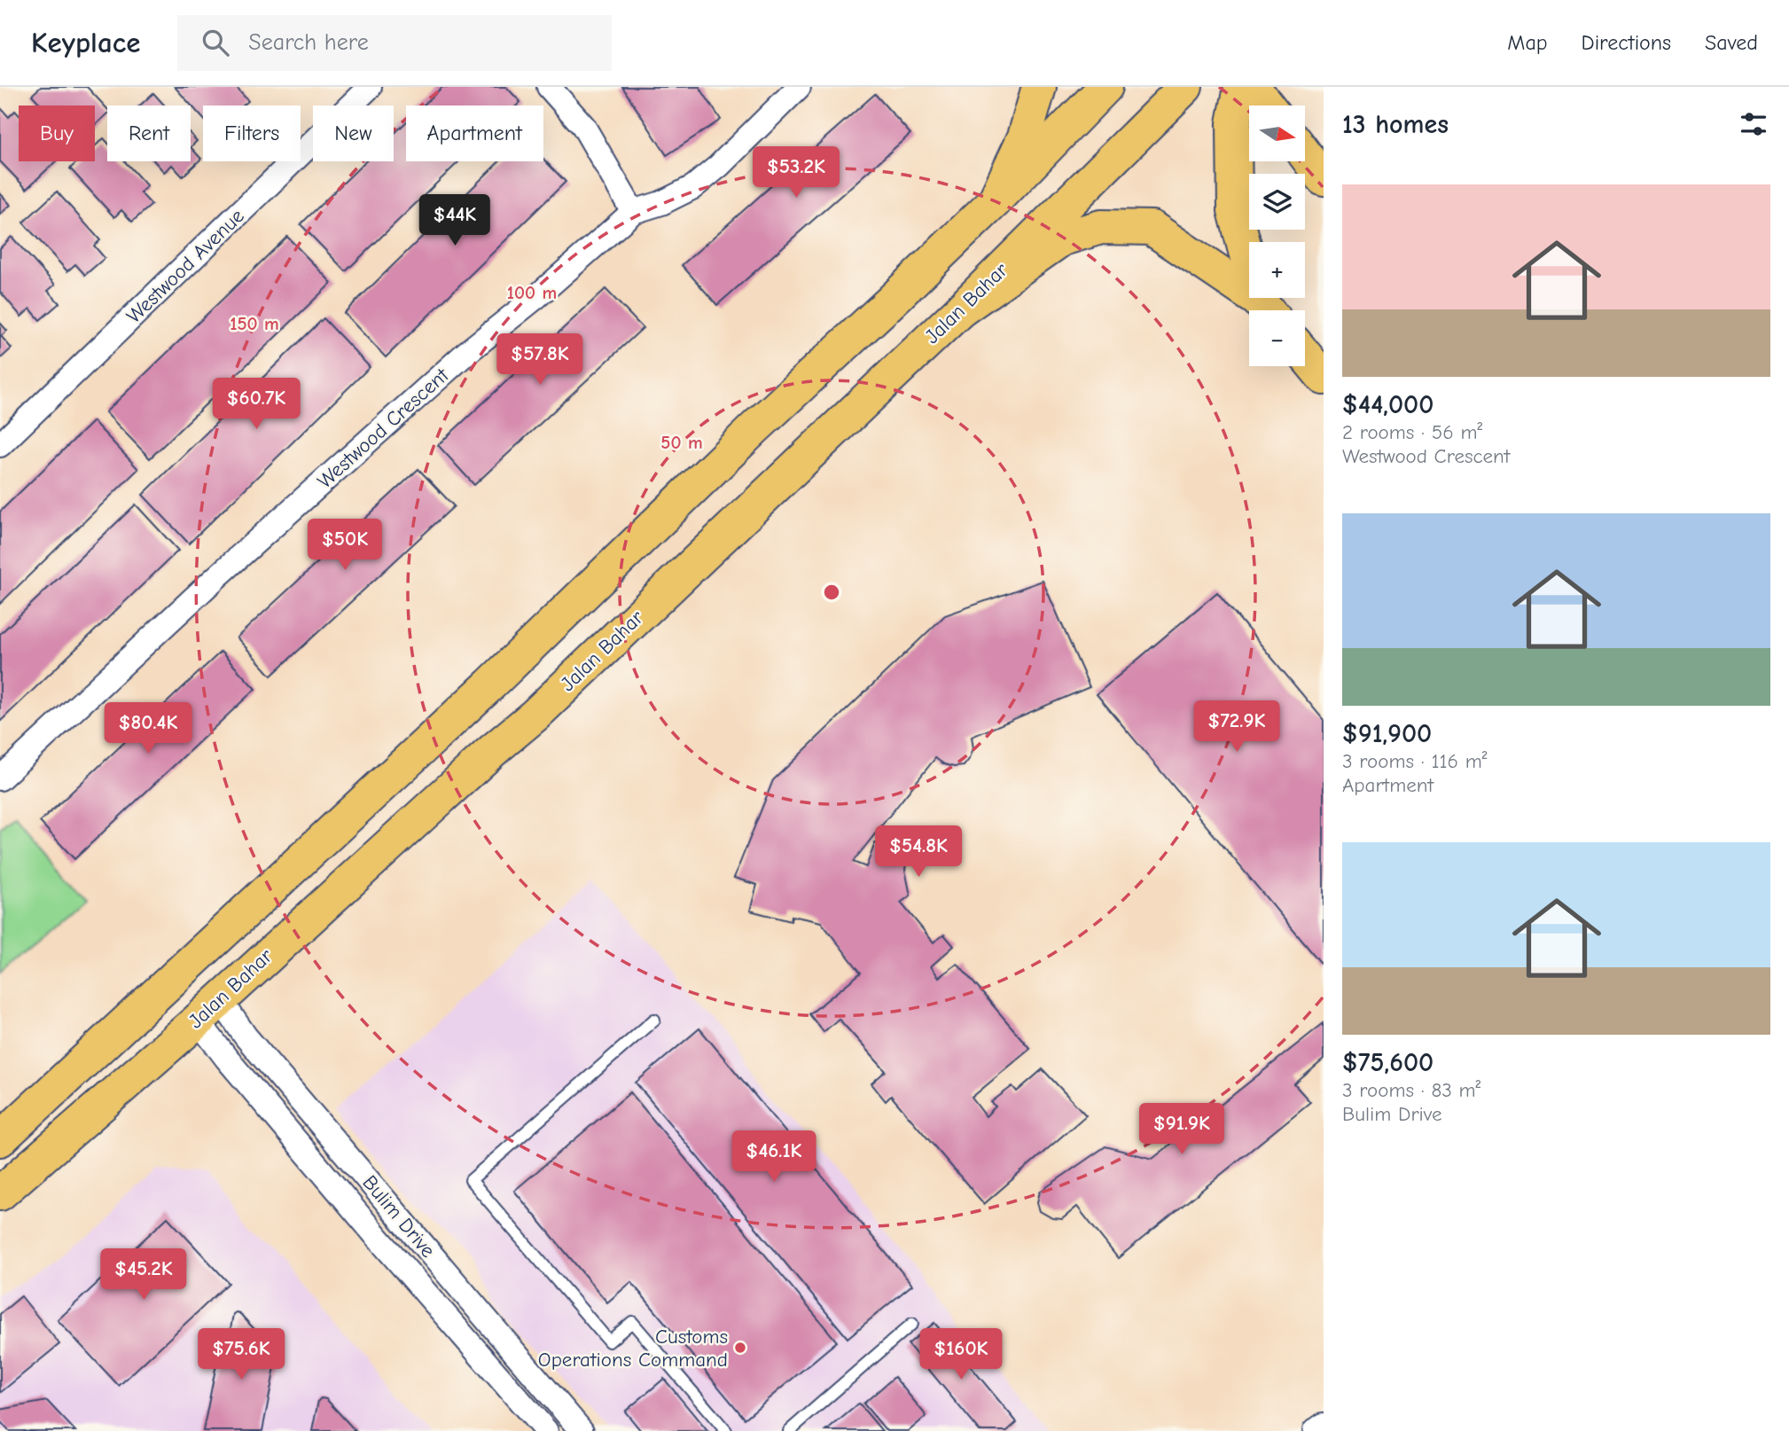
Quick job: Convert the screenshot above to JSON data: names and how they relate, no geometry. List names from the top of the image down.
{
  "streets": {
    "main road": ["Jalan Bahar"],
    "street": ["Westwood Avenue", "Westwood Crescent", "Bulim Drive"]
  },
  "crossings": [
    ["Jalan Bahar", "Bulim Drive"]
  ],
  "places": ["Customs Operations Command"],
  "north": "right",
  "page": {
    "header": "Keyplace",
    "search": "Search here",
    "nav": ["Map", "Directions", "Saved"],
    "heading": "13 homes",
    "map_buttons": ["+", "−"],
    "chip": [
      "Buy",
      "Rent",
      "Filters",
      "New",
      "Apartment"
    ],
    "price": [
      "$53.2K",
      "$44K",
      "$57.8K",
      "$60.7K",
      "$50K",
      "$72.9K",
      "$80.4K",
      "$54.8K",
      "$91.9K",
      "$46.1K",
      "$45.2K",
      "$75.6K",
      "$160K"
    ],
    "list": [
      {
        "name": "$44,000",
        "note": "2 rooms · 56 m² · Westwood Crescent"
      },
      {
        "name": "$91,900",
        "note": "3 rooms · 116 m² · Apartment"
      },
      {
        "name": "$75,600",
        "note": "3 rooms · 83 m² · Bulim Drive"
      }
    ]
  },
  "rings": ["100 m", "150 m", "50 m"]
}
